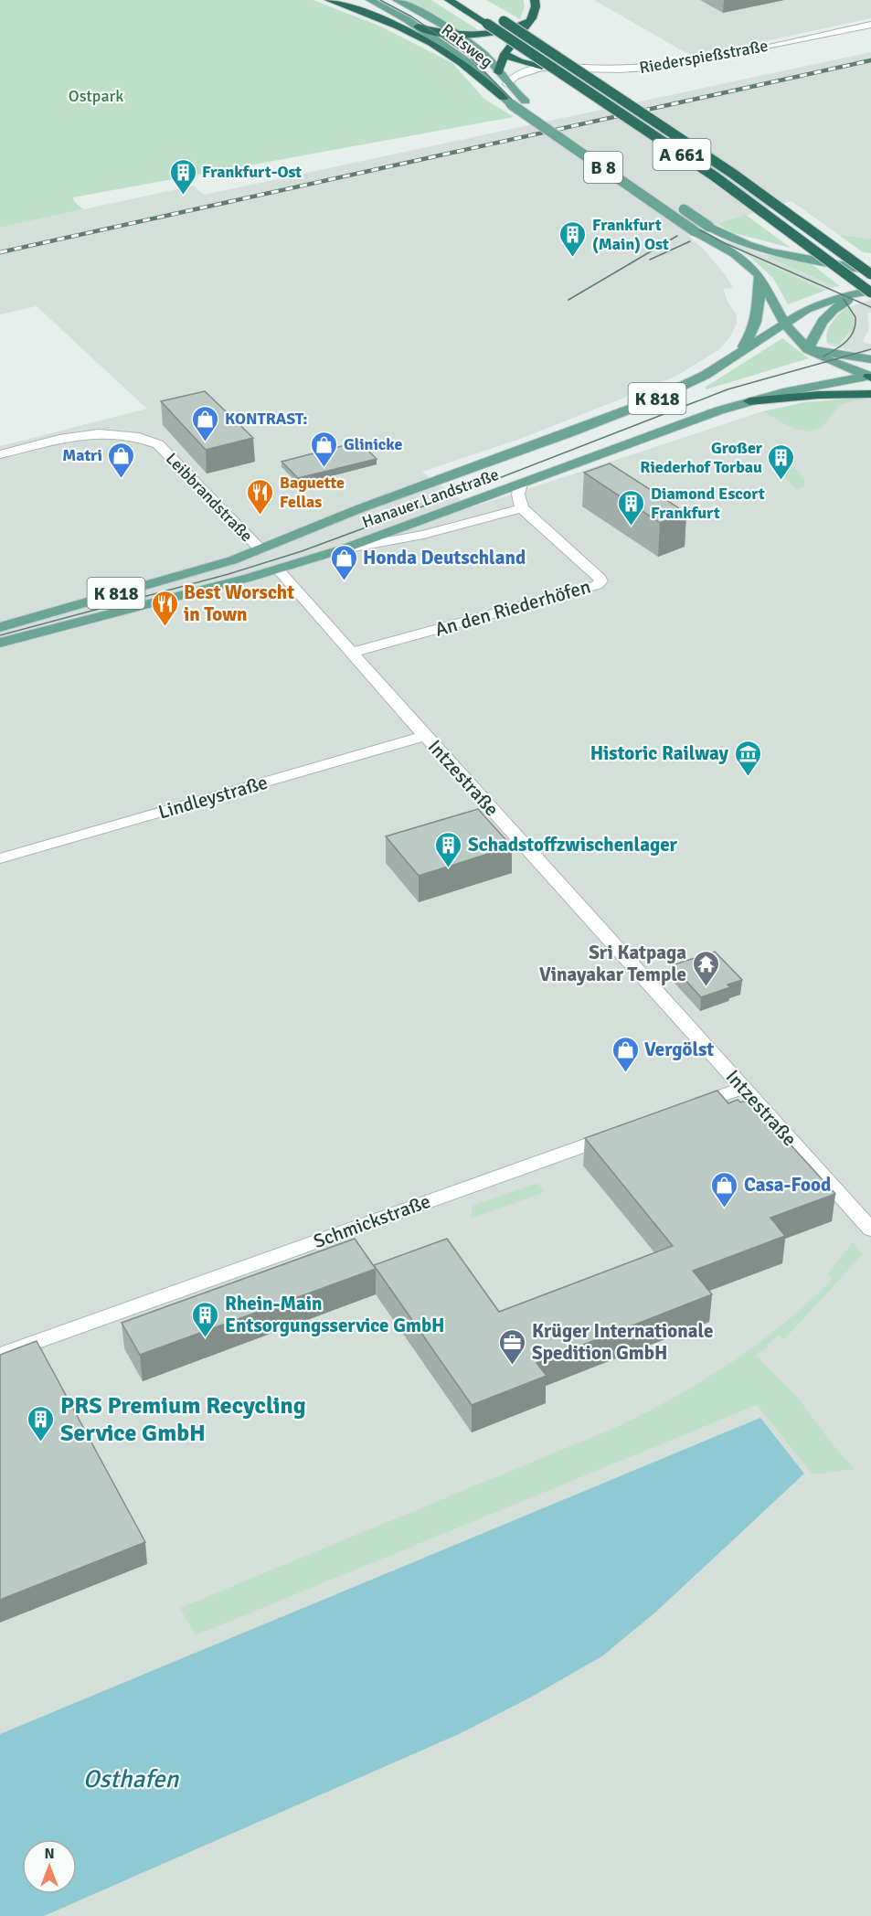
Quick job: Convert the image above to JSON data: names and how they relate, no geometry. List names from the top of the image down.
{
  "streets": {
    "highway": ["A 661"],
    "main road": [
      "Ratsweg",
      "B 8",
      "K 818",
      "Hanauer Landstraße"
    ],
    "street": [
      "Riederspießstraße",
      "Leibbrandstraße",
      "An den Riederhöfen",
      "Intzestraße",
      "Lindleystraße",
      "Schmickstraße"
    ]
  },
  "crossings": [
    ["Ratsweg", "Riederspießstraße"],
    ["Ratsweg", "B 8"],
    ["A 661", "K 818"],
    ["B 8", "K 818"],
    ["B 8", "Hanauer Landstraße"],
    ["K 818", "Hanauer Landstraße"],
    ["Leibbrandstraße", "Hanauer Landstraße"],
    ["Hanauer Landstraße", "Intzestraße"],
    ["An den Riederhöfen", "Intzestraße"],
    ["Intzestraße", "Lindleystraße"]
  ],
  "water": ["Osthafen"],
  "parks": ["Ostpark"],
  "places": {
    "building": [
      "Frankfurt-Ost",
      "Frankfurt (Main) Ost",
      "Großer Riederhof Torbau",
      "Diamond Escort Frankfurt",
      "Schadstoffzwischenlager",
      "Rhein-Main Entsorgungsservice GmbH",
      "PRS Premium Recycling Service GmbH"
    ],
    "shop": [
      "KONTRAST:",
      "Glinicke",
      "Matri",
      "Honda Deutschland",
      "Vergölst",
      "Casa-Food"
    ],
    "restaurant": ["Baguette Fellas", "Best Worscht in Town"],
    "museum": ["Historic Railway"],
    "temple": ["Sri Katpaga Vinayakar Temple"],
    "office": ["Krüger Internationale Spedition GmbH"]
  },
  "north": "top"
}
